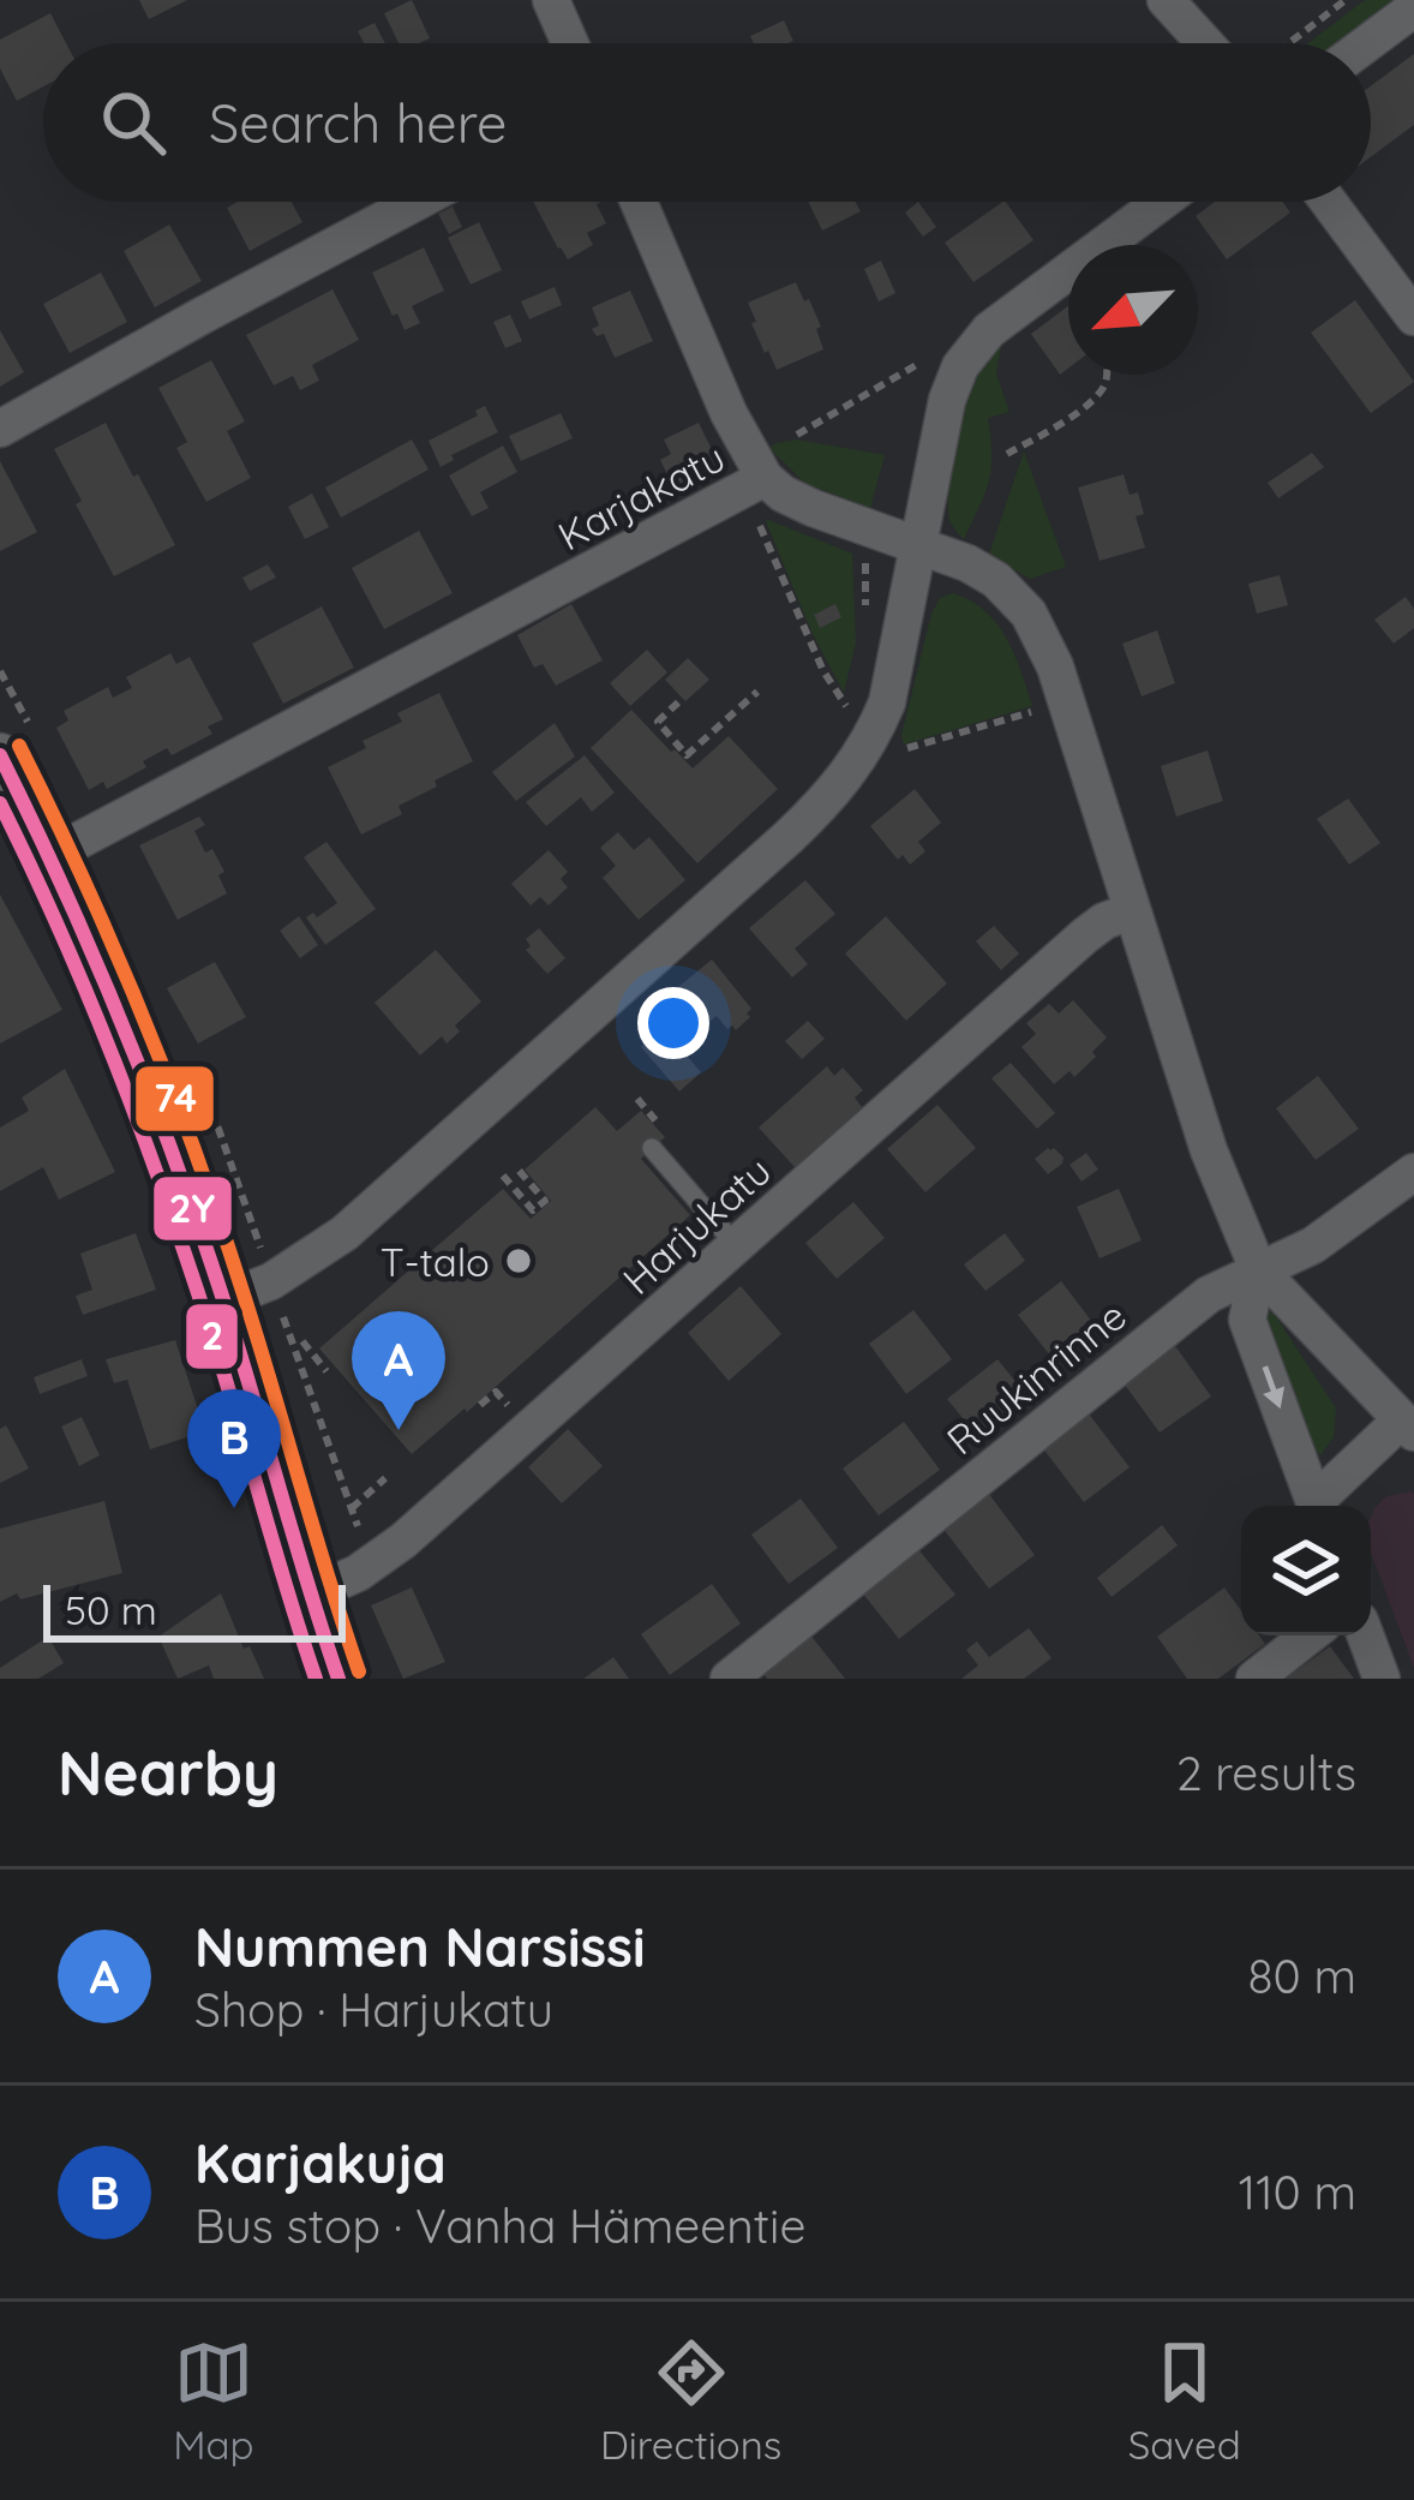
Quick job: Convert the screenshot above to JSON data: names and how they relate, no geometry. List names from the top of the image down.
{
  "streets": {
    "street": ["Karjakatu", "Harjukatu", "Ruukinrinne"]
  },
  "crossings": [
    ["Karjakatu", "Harjukatu"],
    ["Karjakatu", "Ruukinrinne"]
  ],
  "places": ["T-talo"],
  "lines": ["transit line 74", "transit line 2Y", "transit line 2"],
  "scale_bar": "50 m",
  "north": "bottom left",
  "page": {
    "search": "Search here",
    "pins": ["A", "B"],
    "scale": "50 m",
    "heading": ["Nearby", "2 results"],
    "list": [
      {
        "mark": "A",
        "name": "Nummen Narsissi",
        "note": "Shop · Harjukatu",
        "value": "80 m"
      },
      {
        "mark": "B",
        "name": "Karjakuja",
        "note": "Bus stop · Vanha Hämeentie",
        "value": "110 m"
      }
    ],
    "nav": ["Map", "Directions", "Saved"]
  }
}
